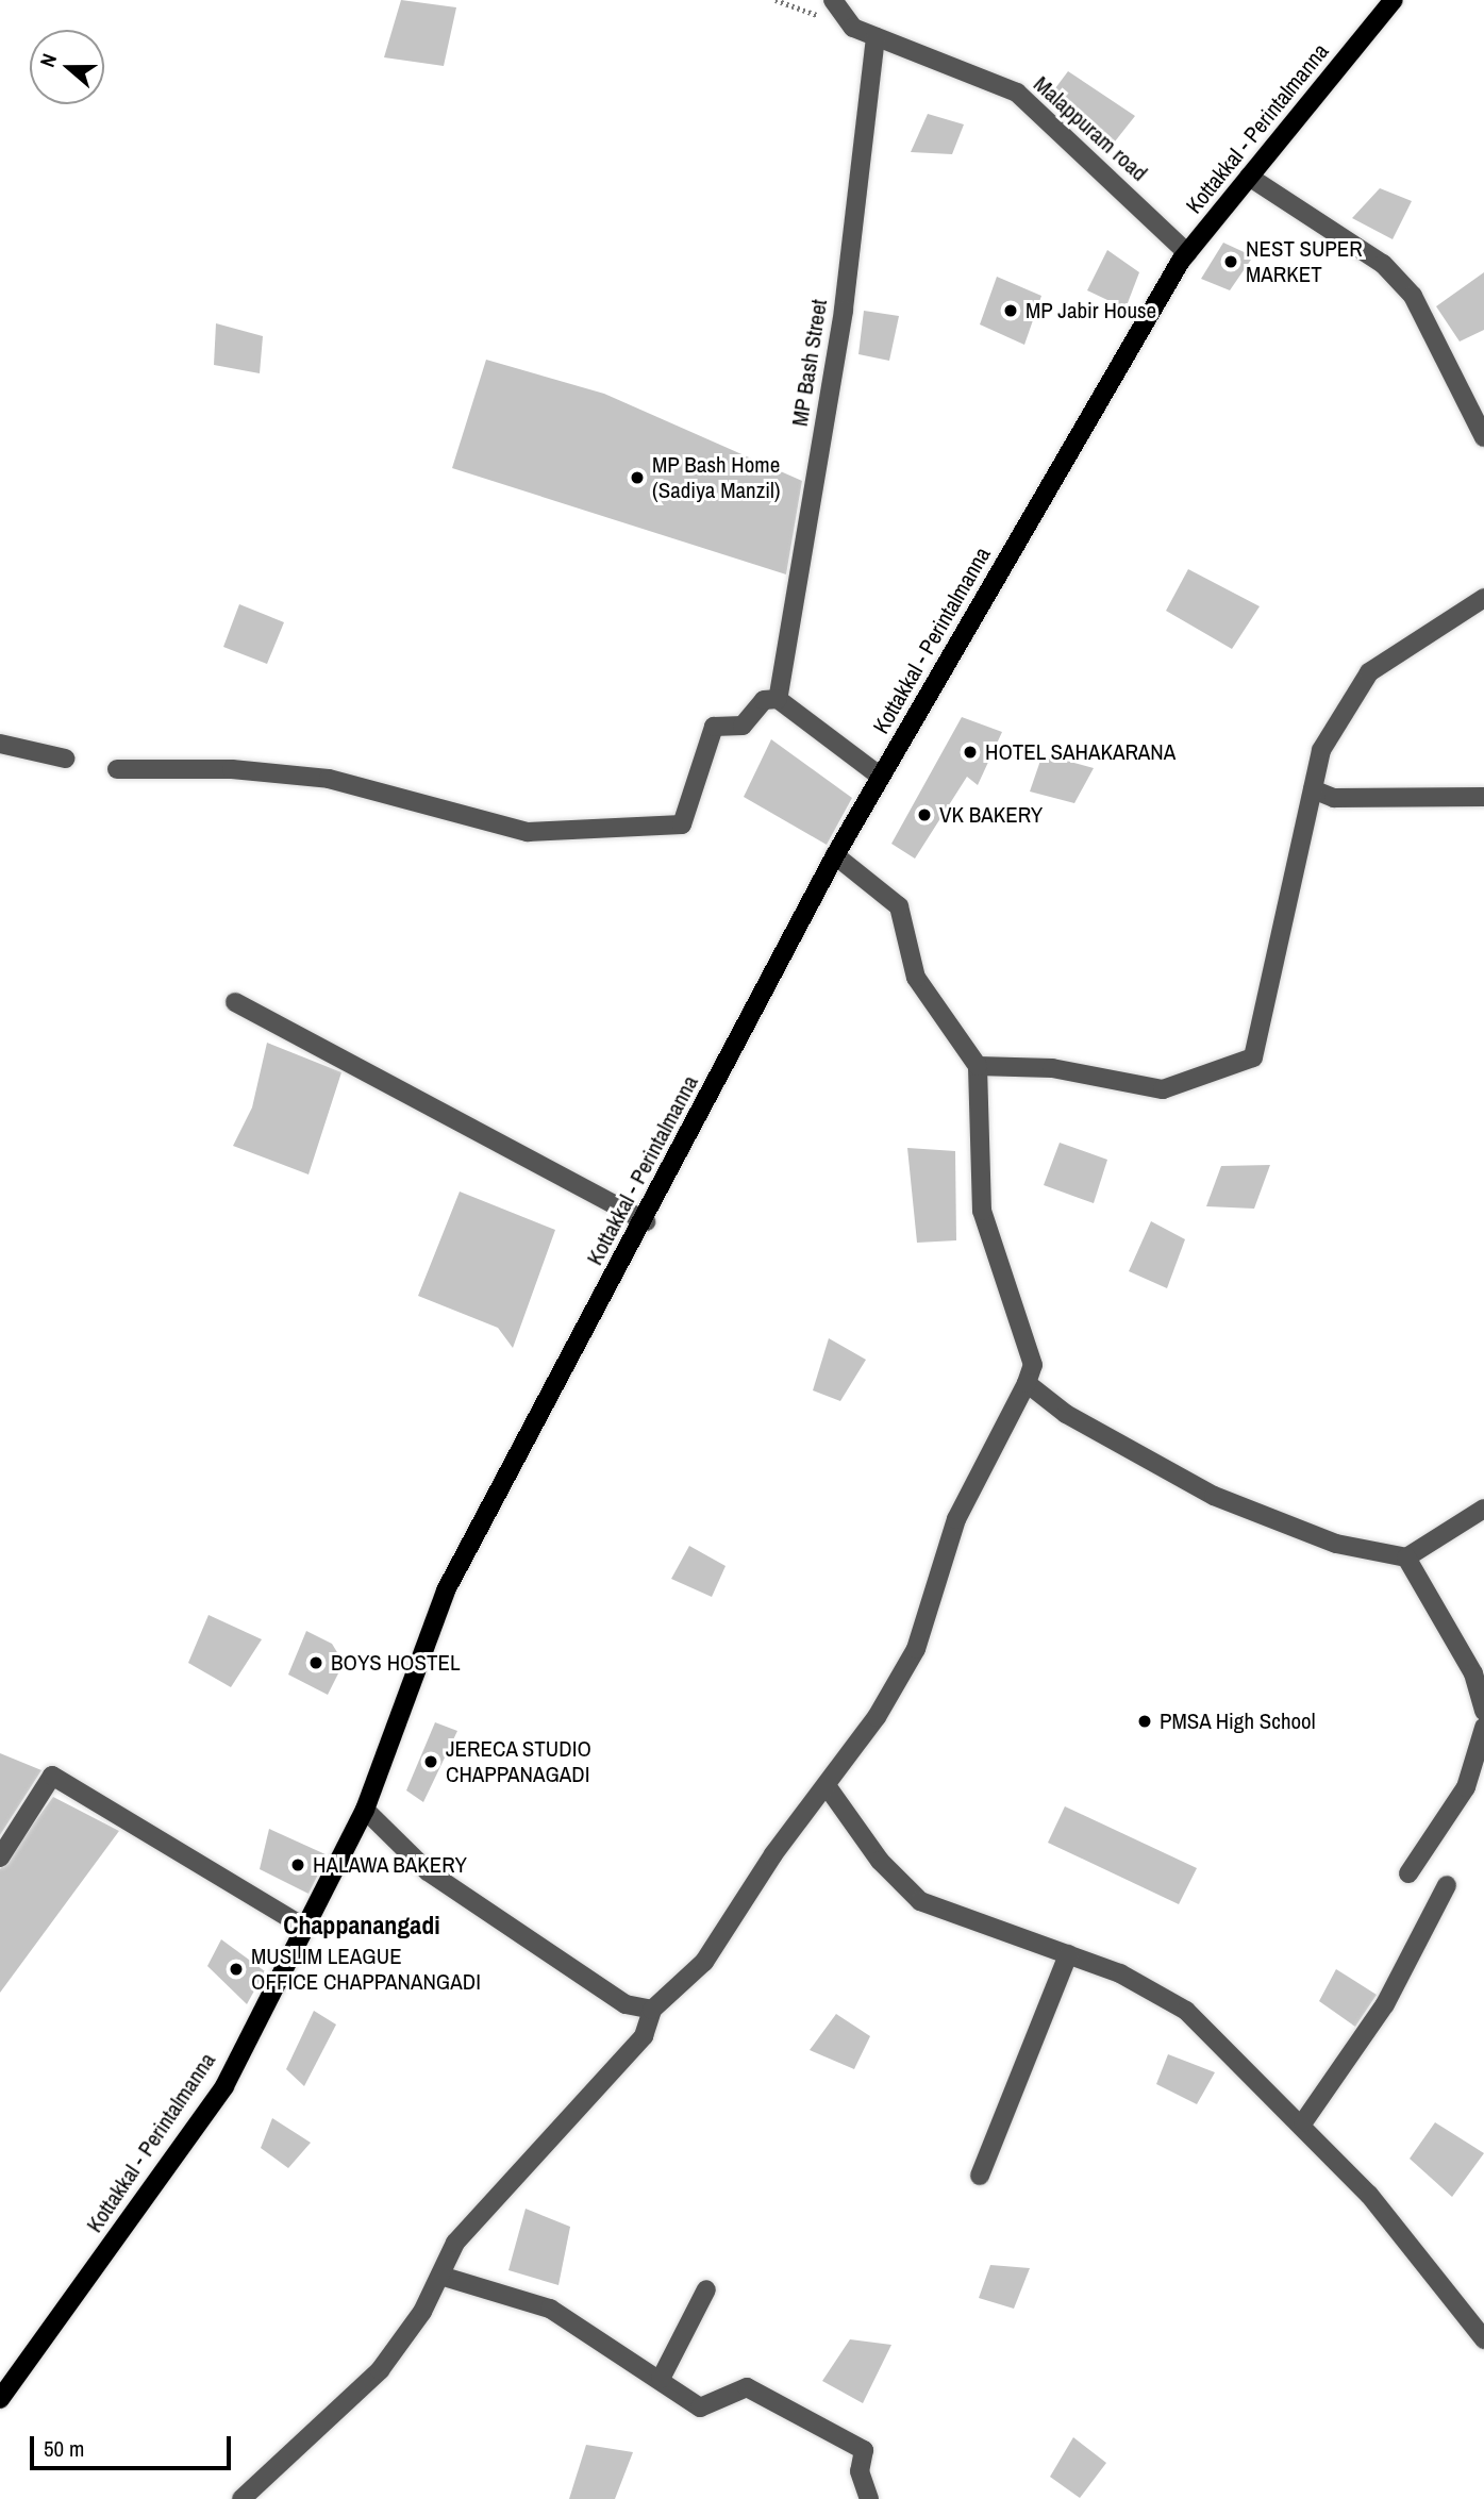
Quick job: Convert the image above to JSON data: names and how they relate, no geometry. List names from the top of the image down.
{
  "streets": {
    "main road": ["Kottakkal - Perintalmanna"],
    "street": ["Malappuram road", "MP Bash Street"]
  },
  "crossings": [
    ["Malappuram road", "Kottakkal - Perintalmanna"],
    ["Malappuram road", "MP Bash Street"]
  ],
  "districts": ["Chappanangadi"],
  "places": [
    "NEST SUPER MARKET",
    "MP Jabir House",
    "MP Bash Home (Sadiya Manzil)",
    "HOTEL SAHAKARANA",
    "VK BAKERY",
    "BOYS HOSTEL",
    "PMSA High School",
    "JERECA STUDIO CHAPPANAGADI",
    "HALAWA BAKERY",
    "MUSLIM LEAGUE OFFICE CHAPPANANGADI"
  ],
  "scale_bar": "50 m",
  "north": "left"
}
